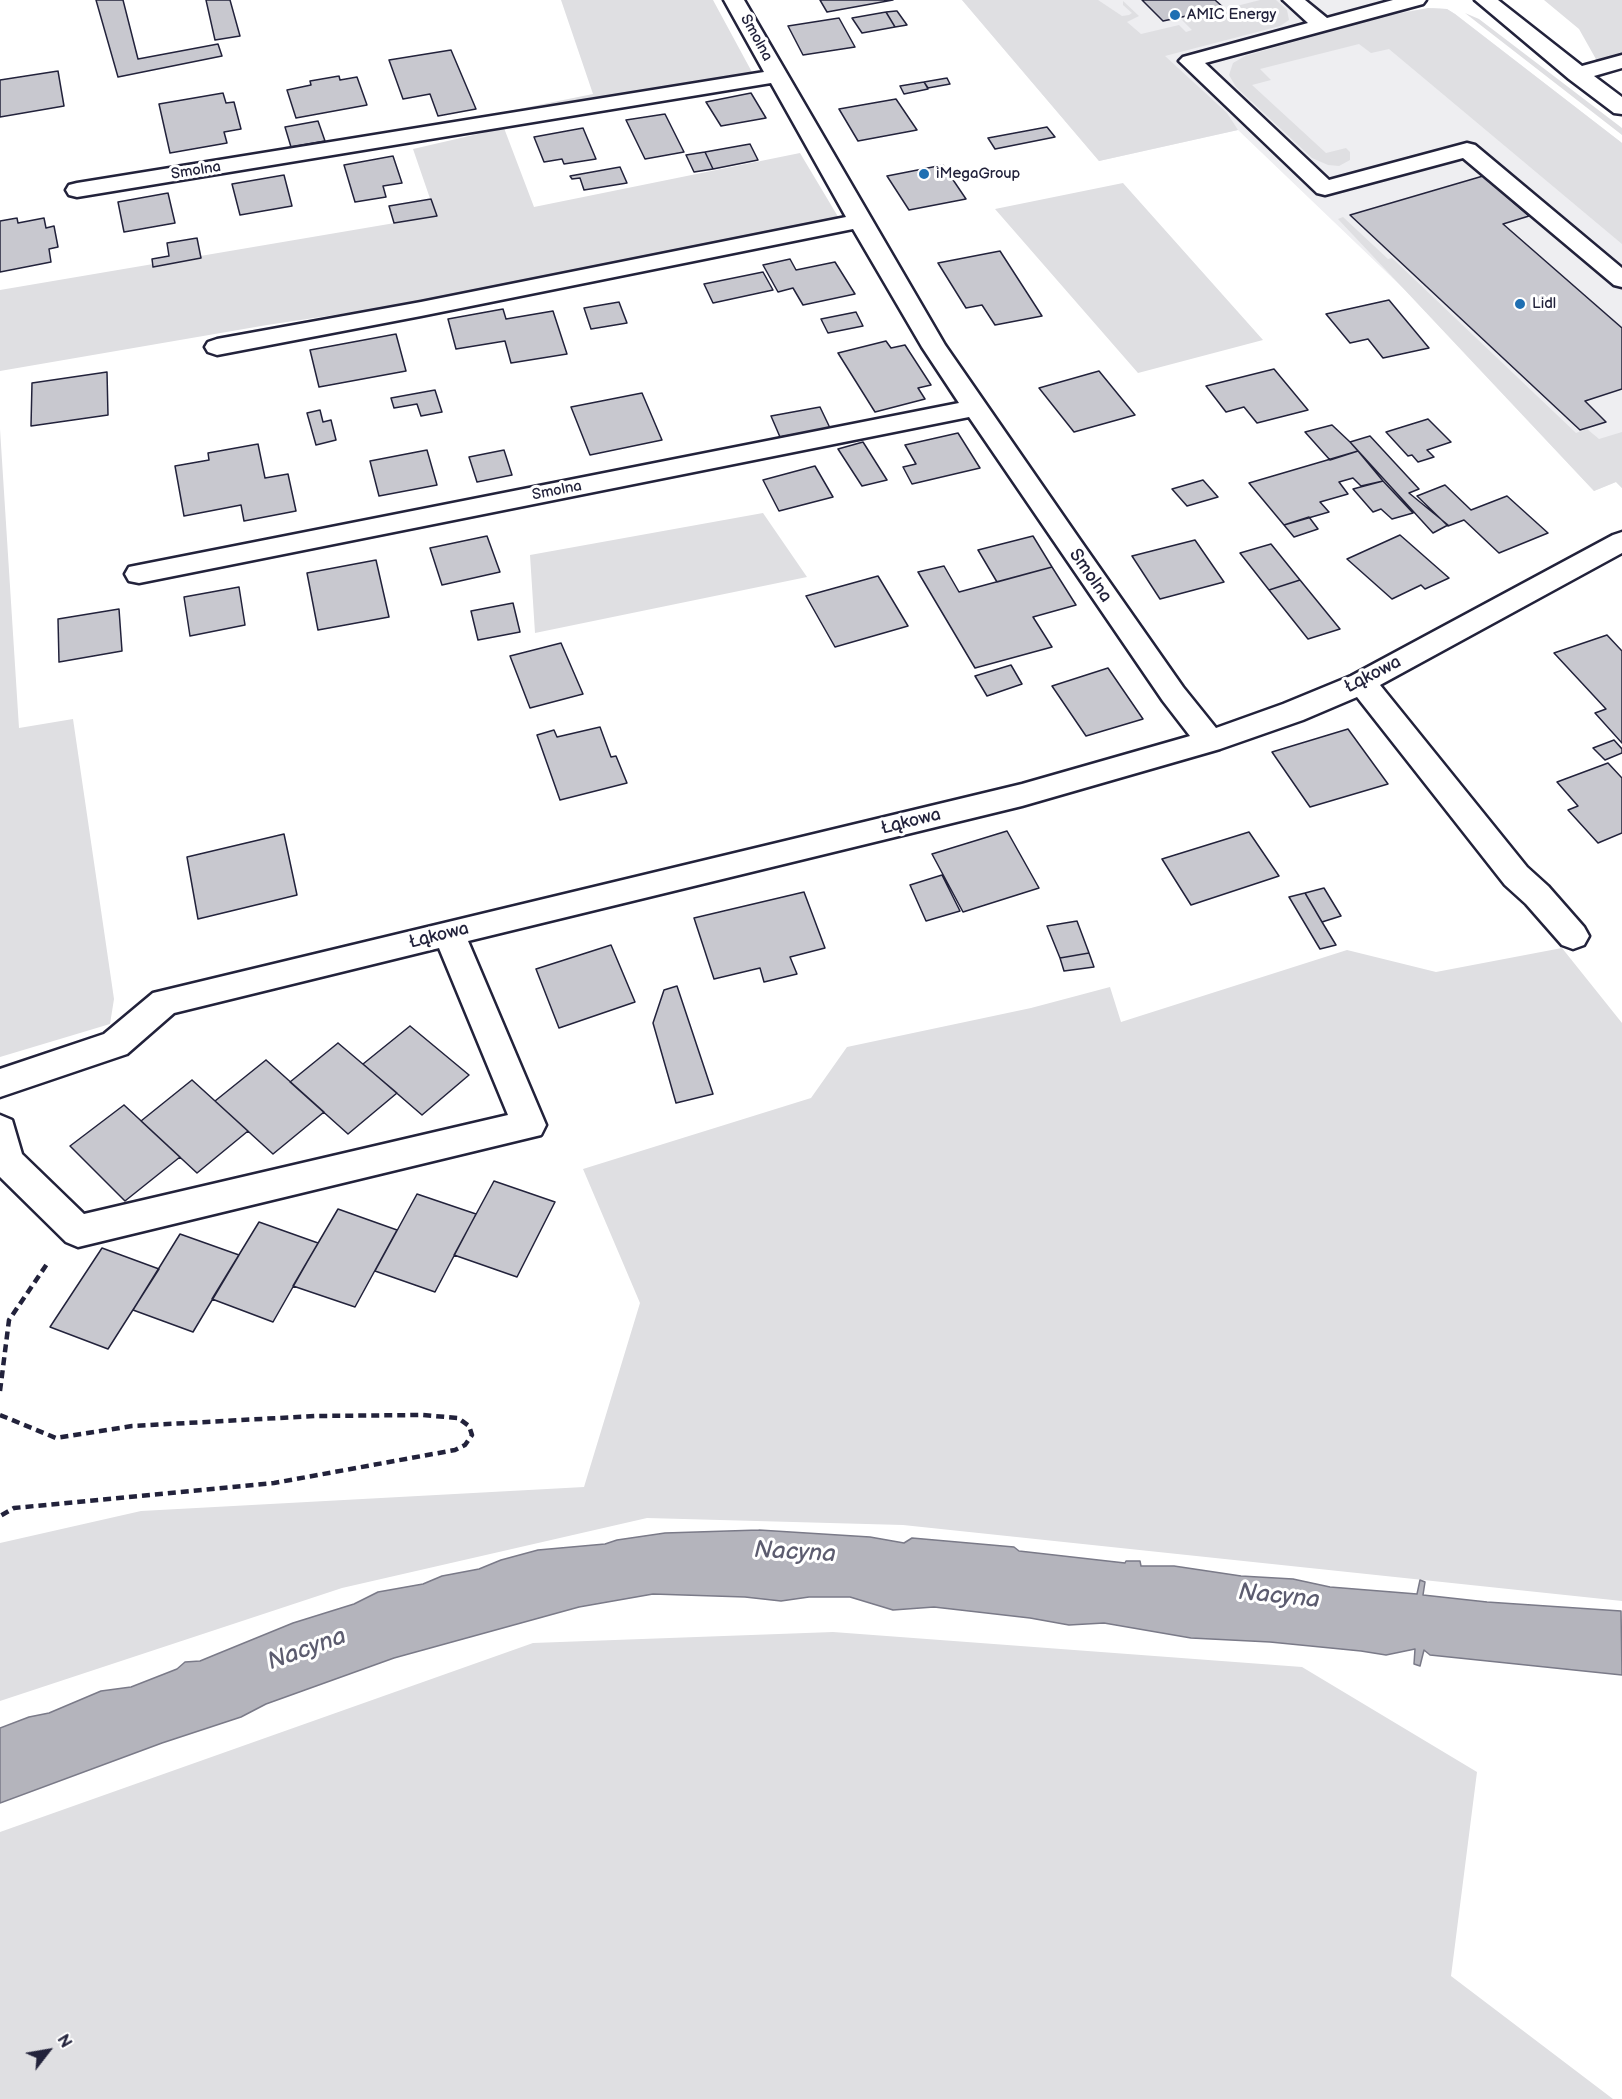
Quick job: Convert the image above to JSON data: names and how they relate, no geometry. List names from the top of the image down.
{
  "streets": {
    "street": ["Smolna", "Łąkowa"]
  },
  "crossings": [
    ["Smolna", "Łąkowa"]
  ],
  "water": ["Nacyna"],
  "places": ["AMIC Energy", "iMegaGroup", "Lidl"],
  "north": "top right"
}
